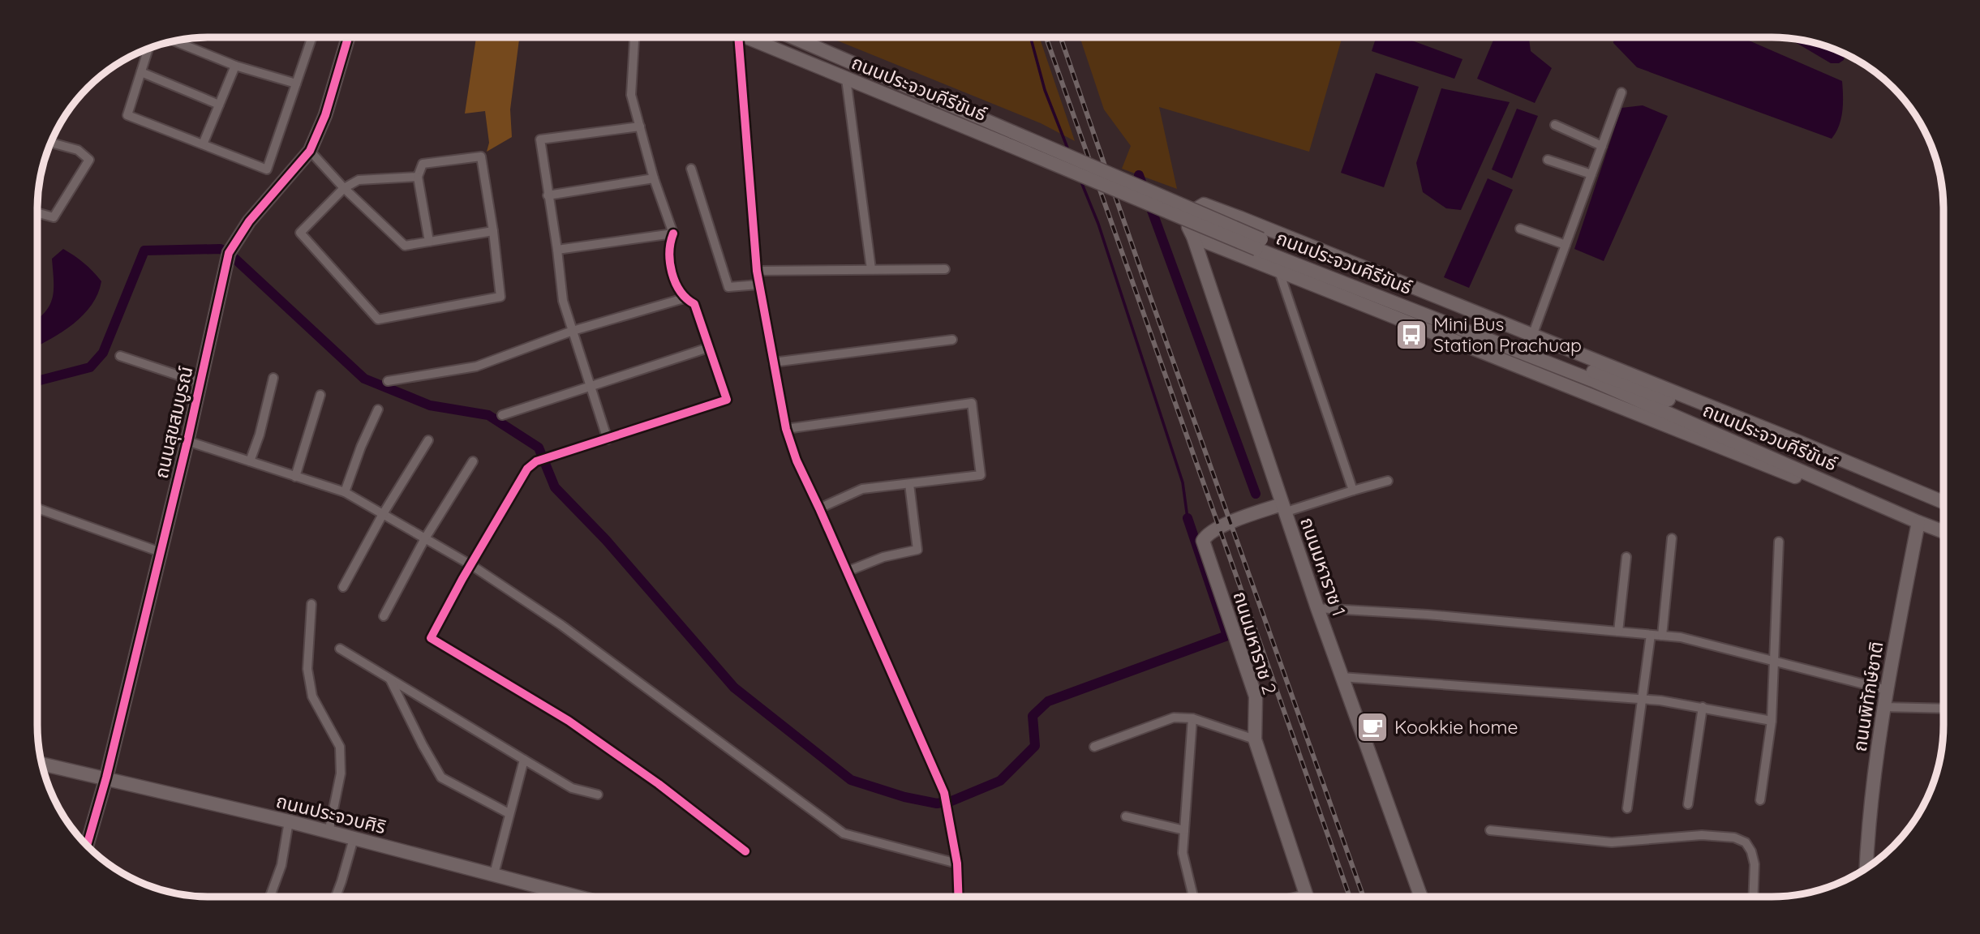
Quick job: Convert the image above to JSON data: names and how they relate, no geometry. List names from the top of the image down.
{
  "streets": {
    "main road": [
      "ถนนประจวบคีรีขันธ์",
      "ถนนสุขสมบูรณ์",
      "ถนนมหาราช 1",
      "ถนนมหาราช 2",
      "ถนนพิทักษ์ชาติ",
      "ถนนประจวบศิริ"
    ]
  },
  "crossings": [
    ["ถนนประจวบคีรีขันธ์", "ถนนพิทักษ์ชาติ"],
    ["ถนนสุขสมบูรณ์", "ถนนประจวบศิริ"],
    ["ถนนมหาราช 1", "ถนนมหาราช 2"]
  ],
  "places": {
    "bus stop": ["Mini Bus Station Prachuap"],
    "cafe": ["Kookkie home"]
  }
}
